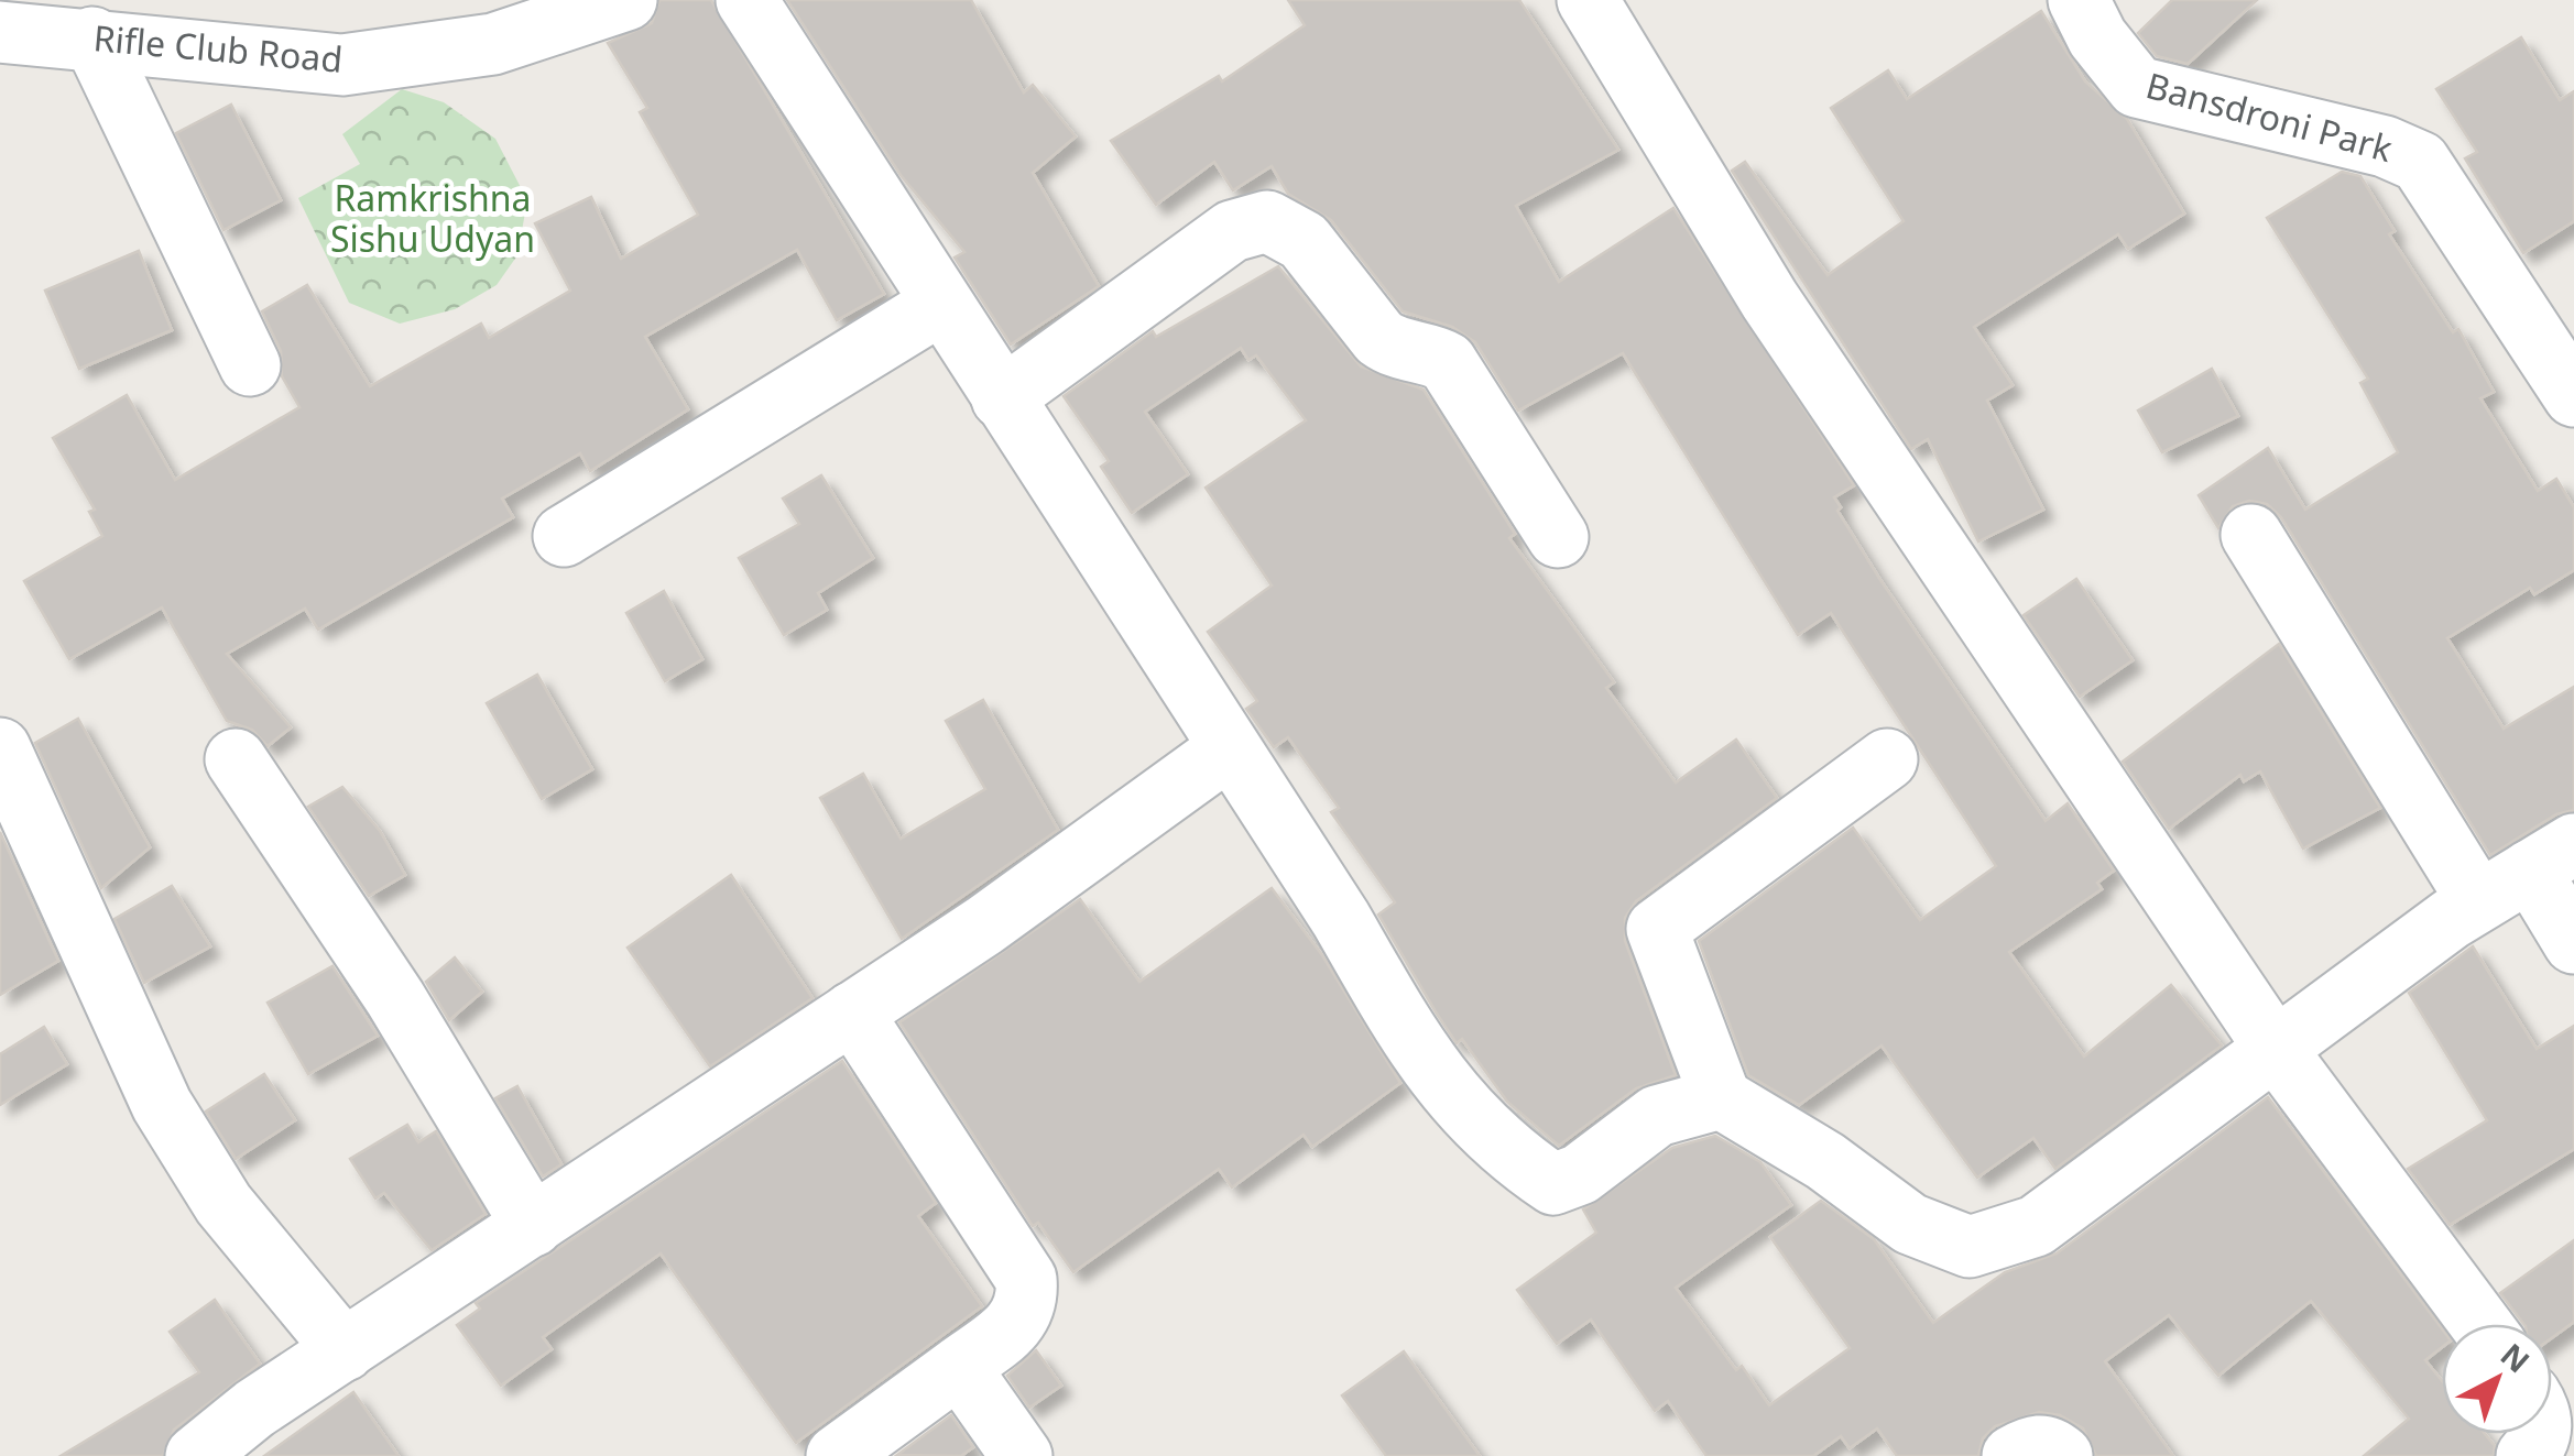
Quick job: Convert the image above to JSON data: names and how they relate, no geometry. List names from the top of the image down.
{
  "streets": {
    "street": ["Rifle Club Road", "Bansdroni Park"]
  },
  "parks": ["Ramkrishna Sishu Udyan"],
  "north": "top right"
}
